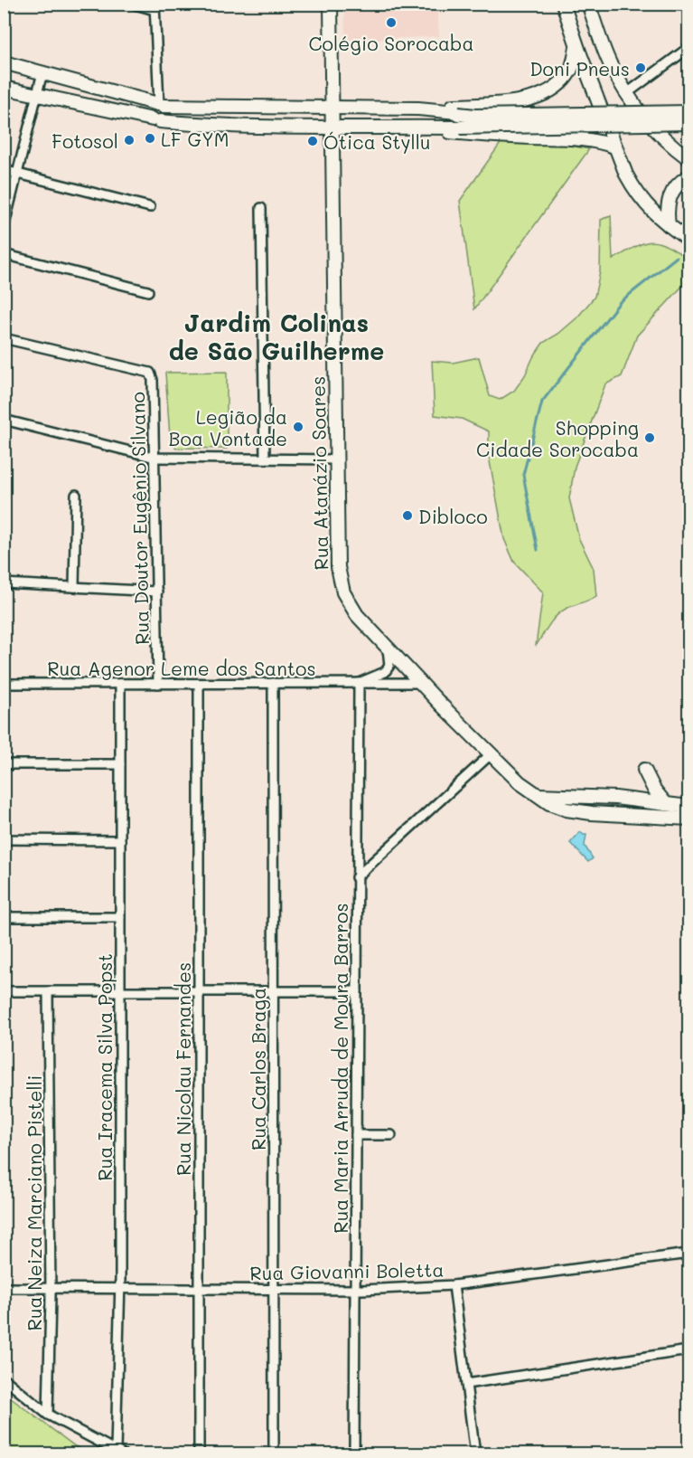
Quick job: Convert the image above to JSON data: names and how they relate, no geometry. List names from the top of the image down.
{
  "streets": {
    "main road": ["Rua Atanázio Soares"],
    "street": [
      "Rua Doutor Eugênio Silvano",
      "Rua Agenor Leme dos Santos",
      "Rua Iracema Silva Popst",
      "Rua Maria Arruda de Moura Barros",
      "Rua Nicolau Fernandes",
      "Rua Carlos Braga",
      "Rua Neiza Marciano Pistelli",
      "Rua Giovanni Boletta"
    ]
  },
  "crossings": [
    ["Rua Atanázio Soares", "Rua Agenor Leme dos Santos"],
    ["Rua Doutor Eugênio Silvano", "Rua Agenor Leme dos Santos"],
    ["Rua Agenor Leme dos Santos", "Rua Iracema Silva Popst"],
    ["Rua Agenor Leme dos Santos", "Rua Maria Arruda de Moura Barros"],
    ["Rua Agenor Leme dos Santos", "Rua Nicolau Fernandes"],
    ["Rua Agenor Leme dos Santos", "Rua Carlos Braga"],
    ["Rua Iracema Silva Popst", "Rua Giovanni Boletta"],
    ["Rua Maria Arruda de Moura Barros", "Rua Giovanni Boletta"],
    ["Rua Nicolau Fernandes", "Rua Giovanni Boletta"],
    ["Rua Carlos Braga", "Rua Giovanni Boletta"],
    ["Rua Neiza Marciano Pistelli", "Rua Giovanni Boletta"]
  ],
  "districts": ["Jardim Colinas de São Guilherme"],
  "places": [
    "Colégio Sorocaba",
    "Doni Pneus",
    "LF GYM",
    "Fotosol",
    "Ótica Styllu",
    "Legião da Boa Vontade",
    "Shopping Cidade Sorocaba",
    "Dibloco"
  ]
}
